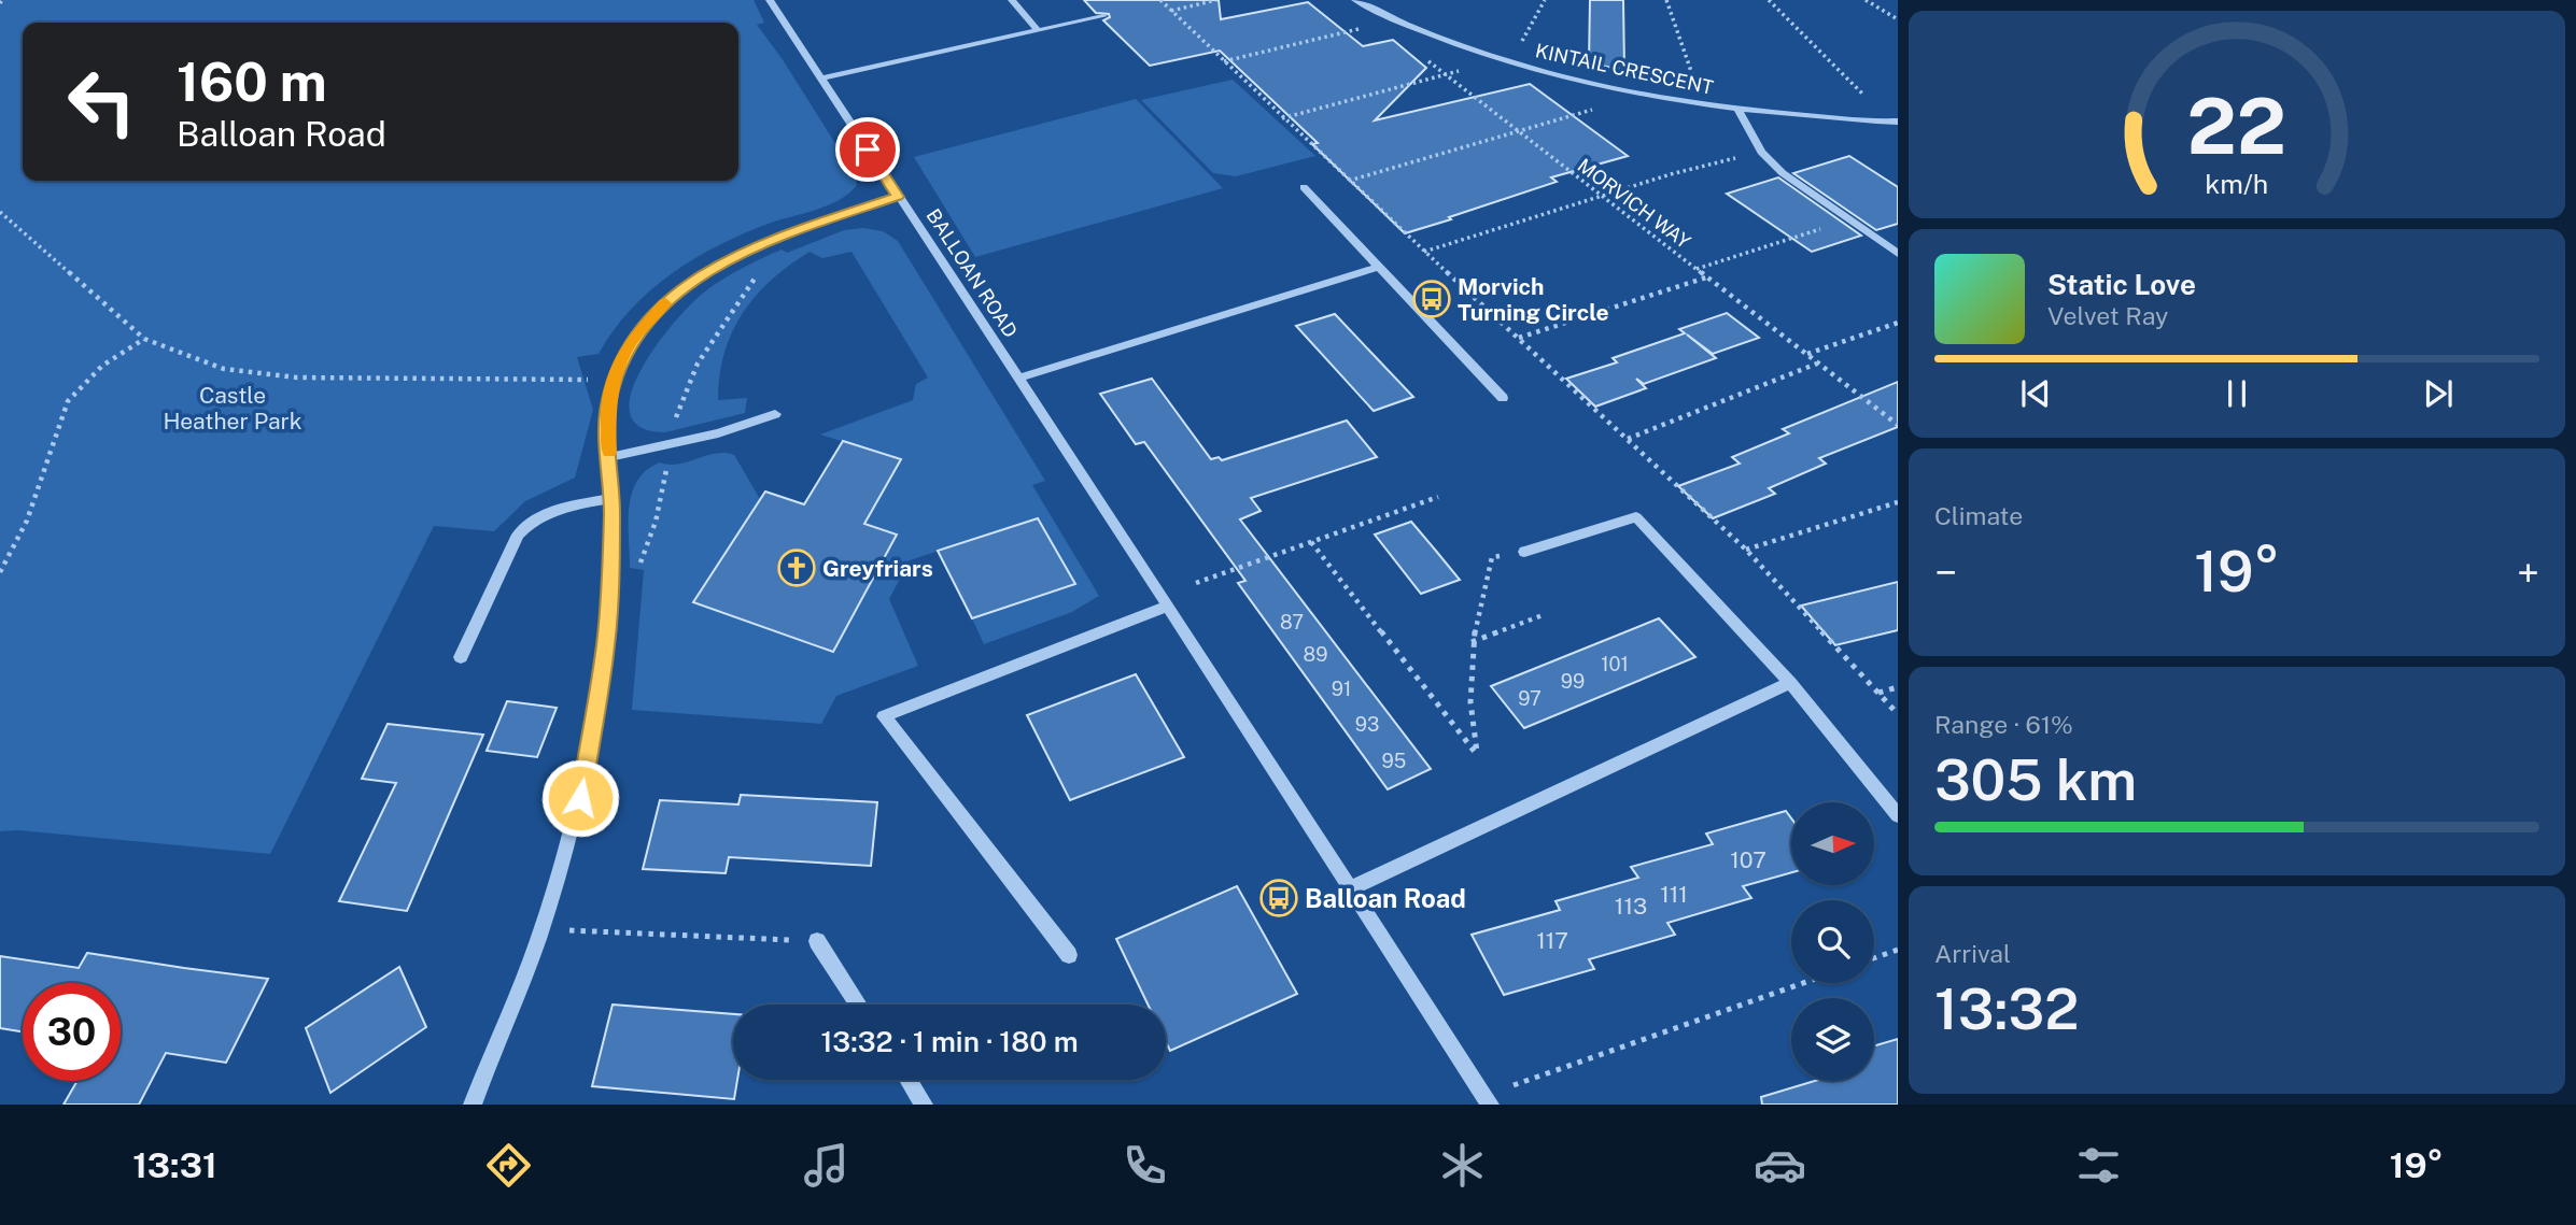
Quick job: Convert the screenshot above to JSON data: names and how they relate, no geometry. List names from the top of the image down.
{
  "streets": {
    "street": ["KINTAIL CRESCENT", "BALLOAN ROAD"],
    "path": ["MORVICH WAY"]
  },
  "parks": ["Castle Heather Park"],
  "places": {
    "bus stop": ["Morvich Turning Circle", "Balloan Road"],
    "church": ["Greyfriars"]
  },
  "house_numbers": [
    "87",
    "89",
    "101",
    "99",
    "91",
    "97",
    "93",
    "95",
    "107",
    "111",
    "113",
    "117"
  ],
  "north": "right",
  "page": {
    "turn": ["160 m", "Balloan Road"],
    "song": ["Static Love", "Velvet Ray"],
    "tile": [
      "Climate",
      ["Range · 61%", "305 km"],
      ["Arrival", "13:32"]
    ],
    "heat": ["−", "19°", "+"],
    "limit": "30",
    "trip": "13:32 · 1 min · 180 m",
    "tabs": ["13:31", "19°"],
    "gauge": ["22", "km/h"]
  }
}
